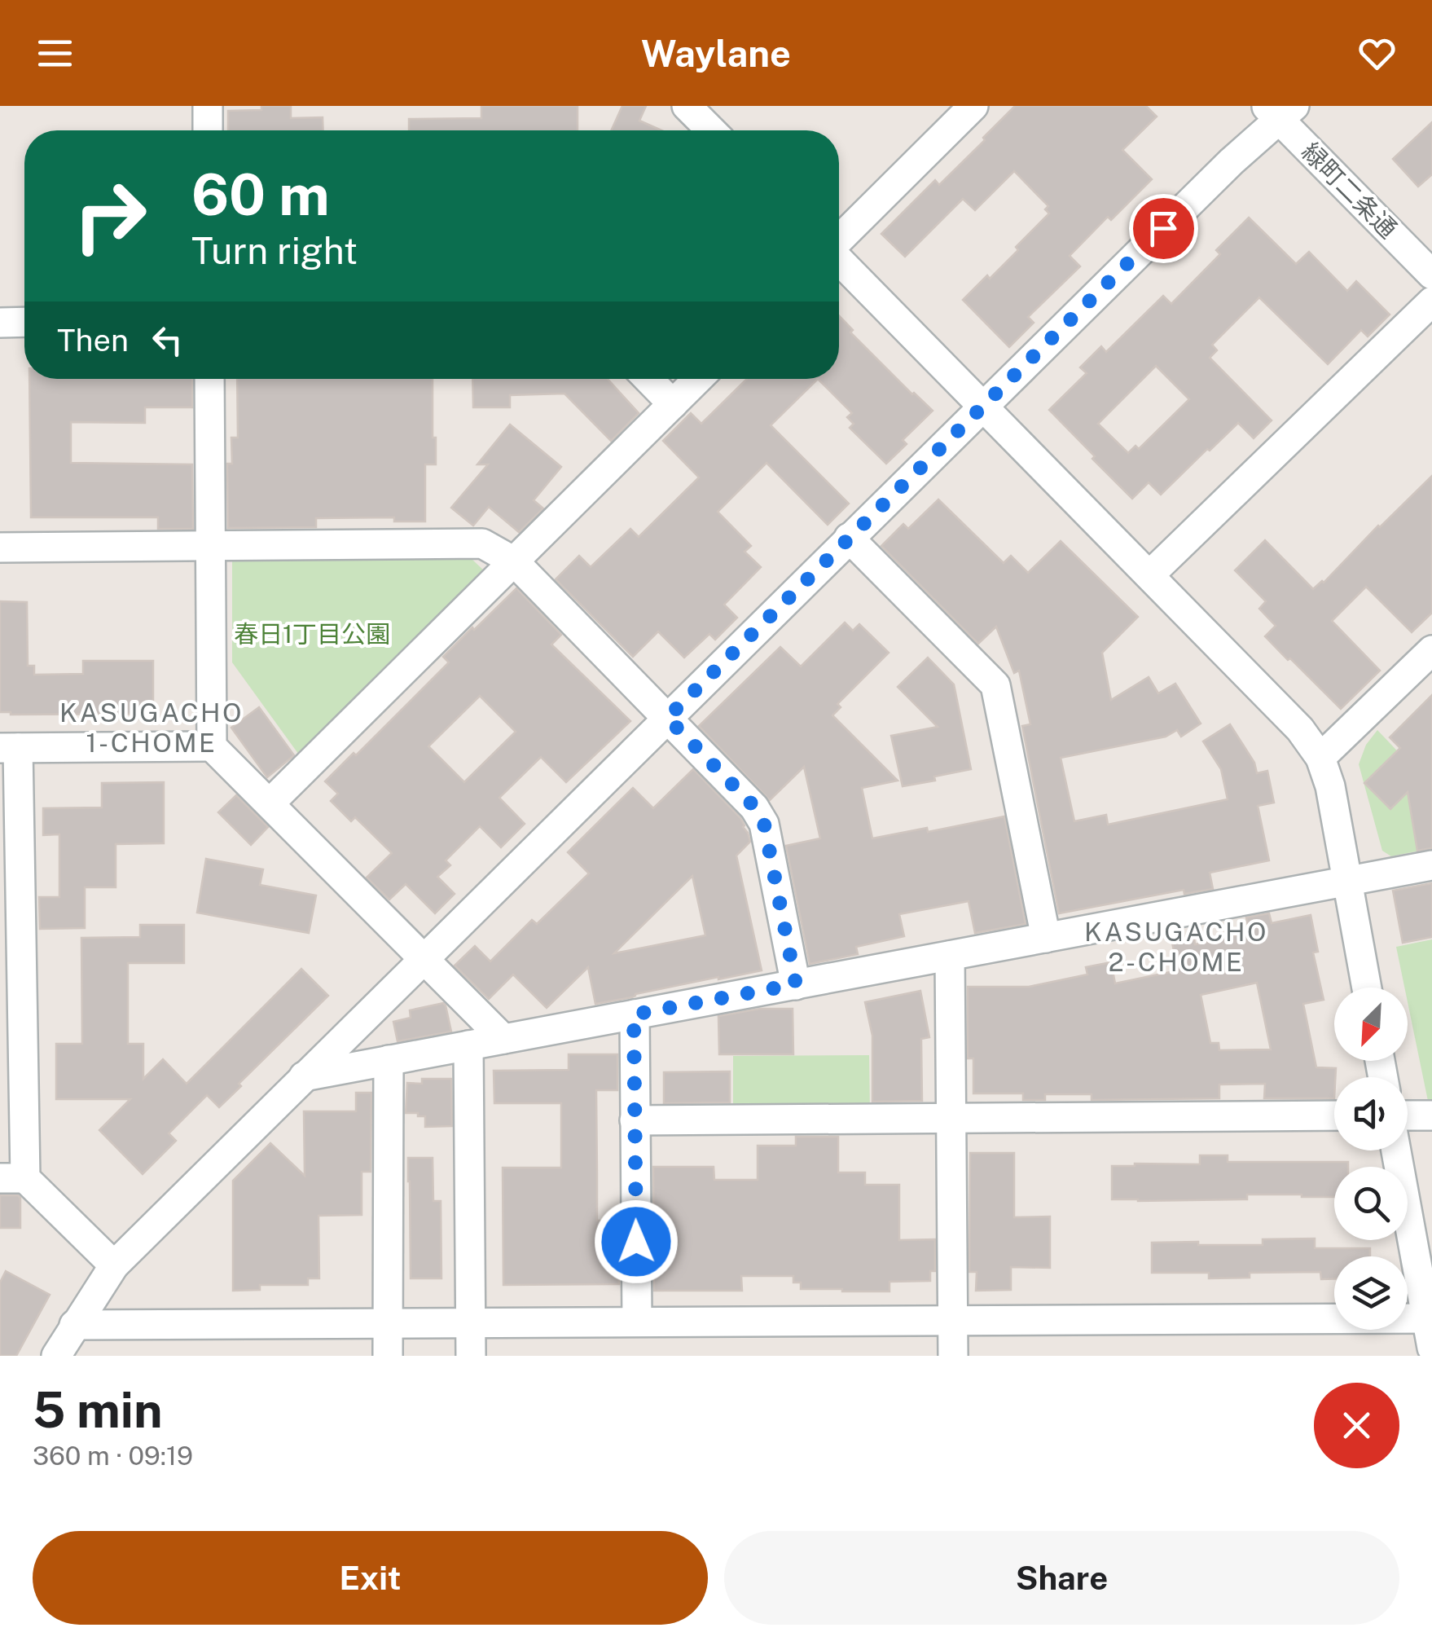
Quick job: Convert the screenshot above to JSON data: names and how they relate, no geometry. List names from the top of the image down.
{
  "streets": {
    "street": ["緑町二条通"]
  },
  "districts": ["KASUGACHO 1-CHOME", "KASUGACHO 2-CHOME"],
  "parks": ["春日1丁目公園"],
  "north": "bottom left",
  "page": {
    "header": "Waylane",
    "turn": ["60 m", "Turn right"],
    "then": "Then",
    "heading": ["5 min", "360 m · 09:19"],
    "buttons": ["Exit", "Share"]
  }
}
